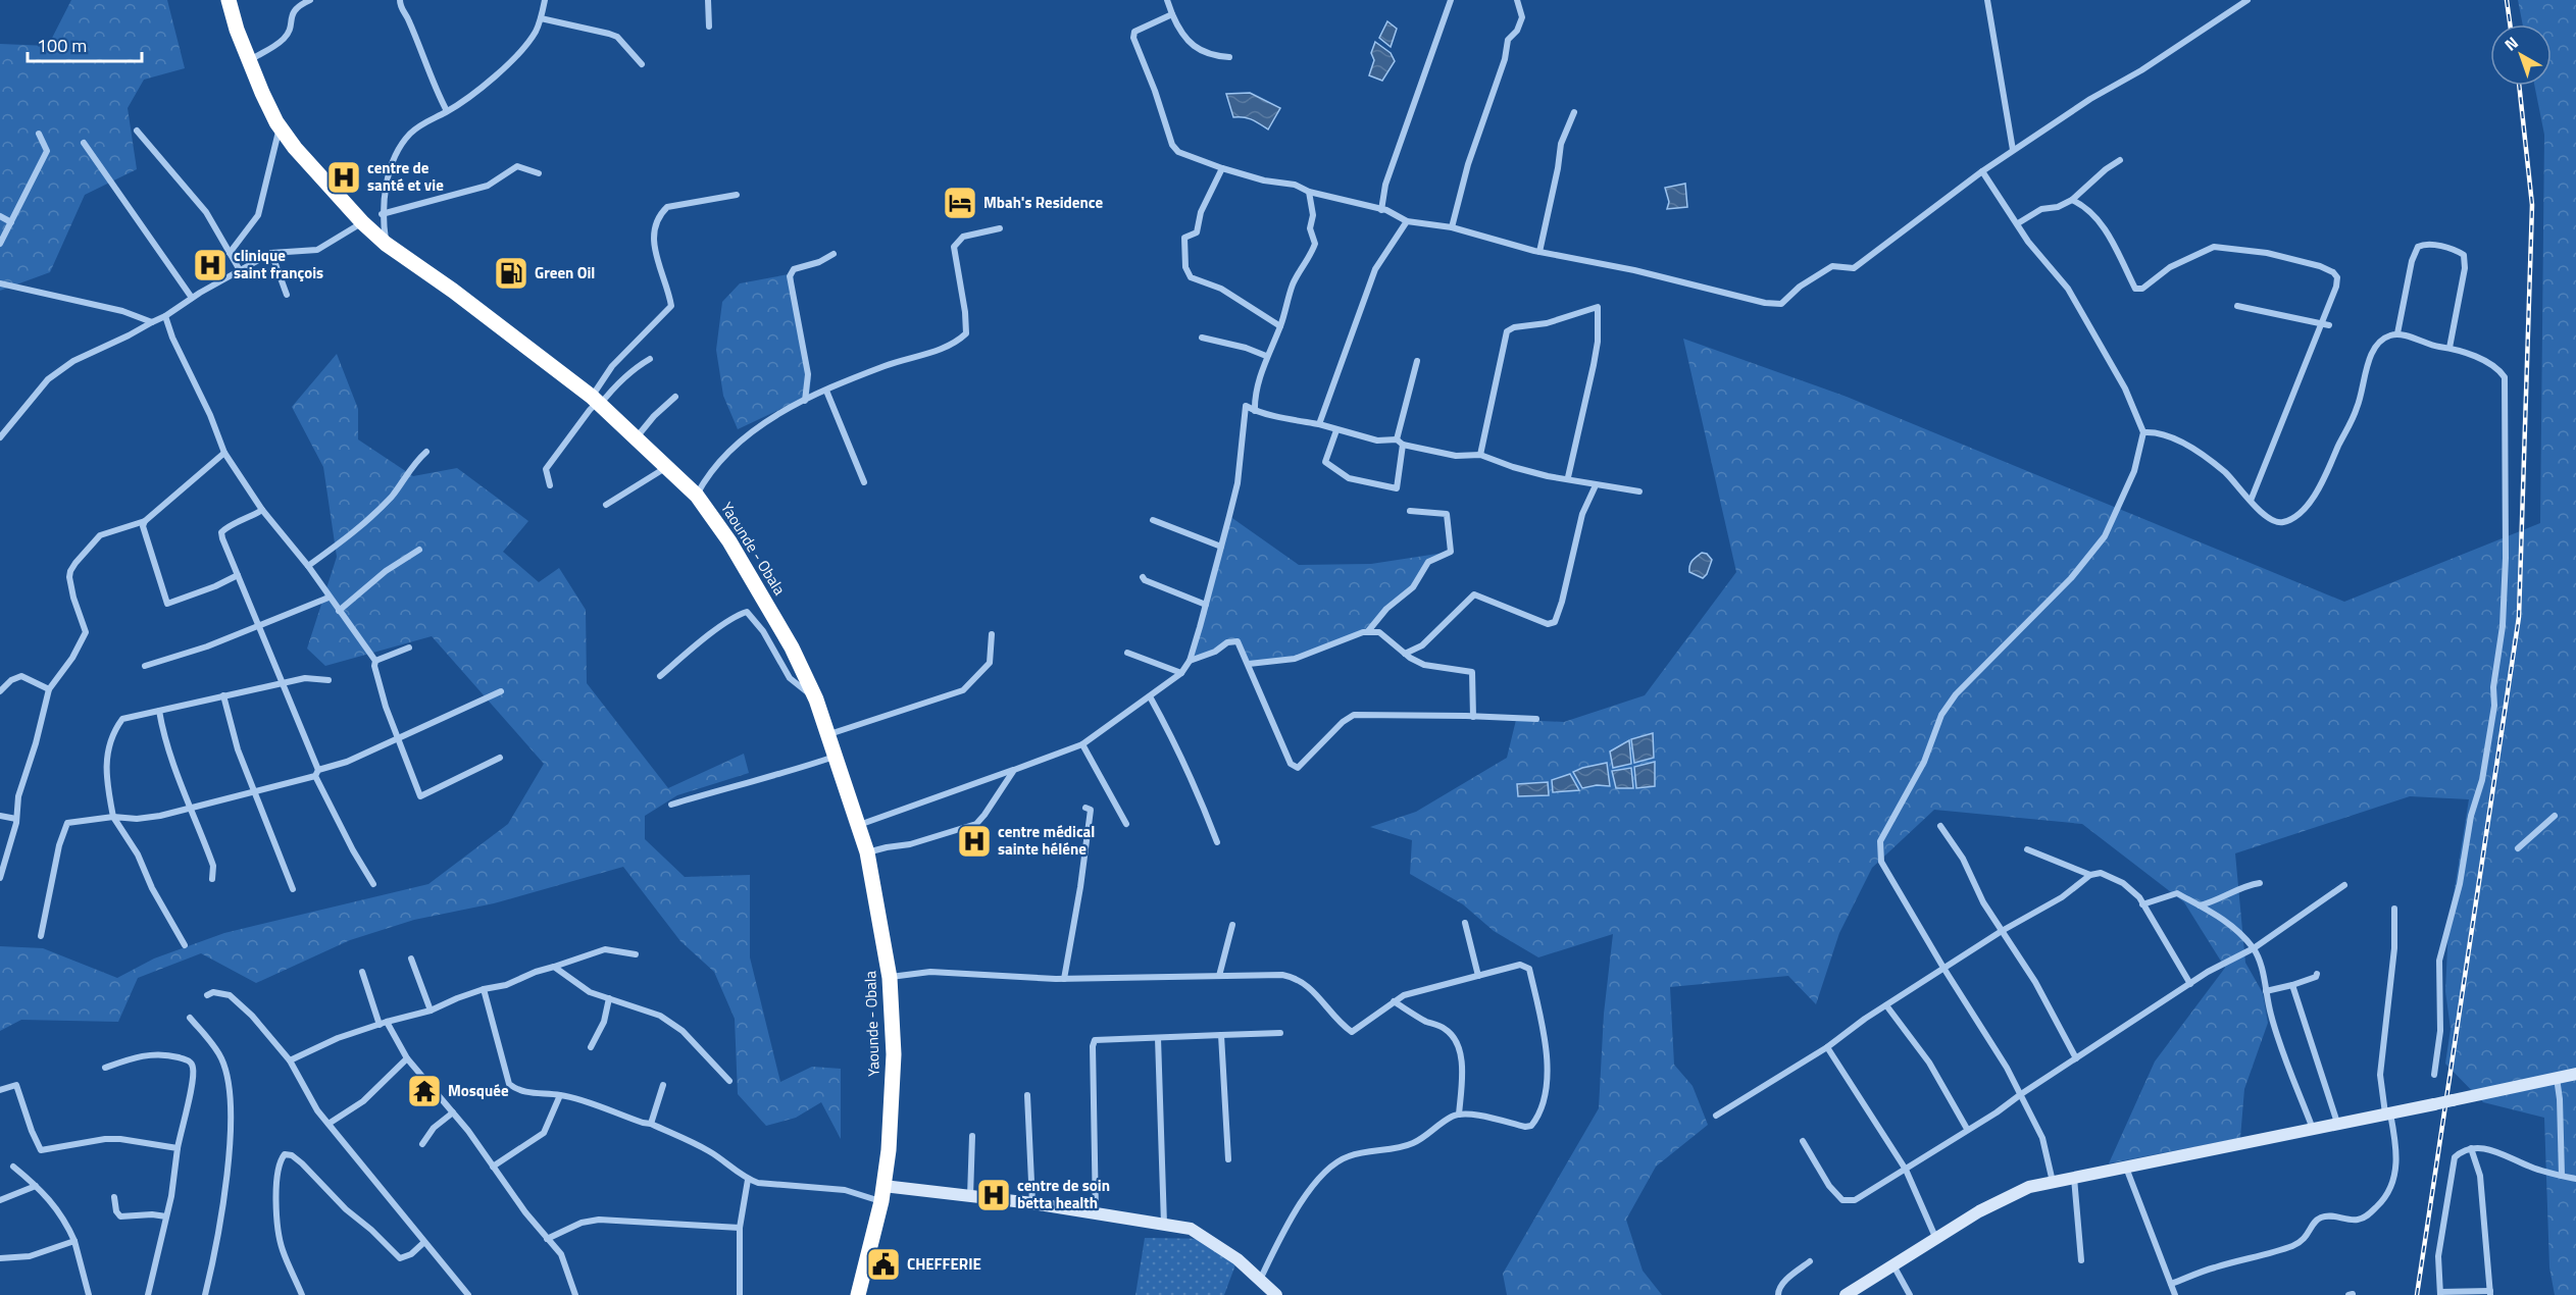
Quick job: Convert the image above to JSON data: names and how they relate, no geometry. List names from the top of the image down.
{
  "streets": {
    "highway": ["Yaounde - Obala"]
  },
  "places": {
    "hospital": [
      "centre de santé et vie",
      "clinique saint françois",
      "centre médical sainte héléne",
      "centre de soin betta health"
    ],
    "hotel": ["Mbah's Residence"],
    "fuel station": ["Green Oil"],
    "temple": ["Mosquée"],
    "public building": ["CHEFFERIE"]
  },
  "scale_bar": "100 m",
  "north": "top left"
}
